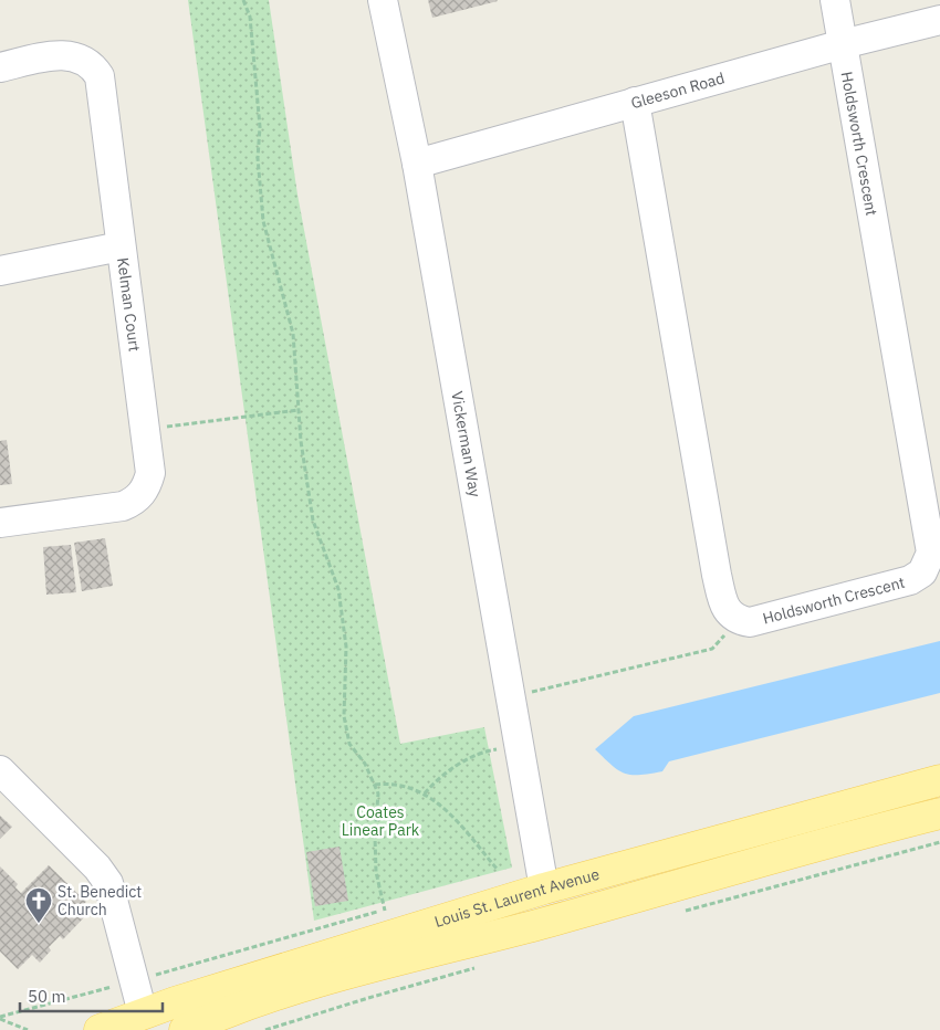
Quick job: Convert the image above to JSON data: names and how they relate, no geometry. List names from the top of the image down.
{
  "streets": {
    "main road": ["Louis St. Laurent Avenue"],
    "street": [
      "Gleeson Road",
      "Holdsworth Crescent",
      "Kelman Court",
      "Vickerman Way"
    ]
  },
  "crossings": [
    ["Gleeson Road", "Holdsworth Crescent"],
    ["Gleeson Road", "Vickerman Way"],
    ["Vickerman Way", "Louis St. Laurent Avenue"]
  ],
  "parks": ["Coates Linear Park"],
  "places": {
    "church": ["St. Benedict Church"]
  },
  "scale_bar": "50 m"
}
